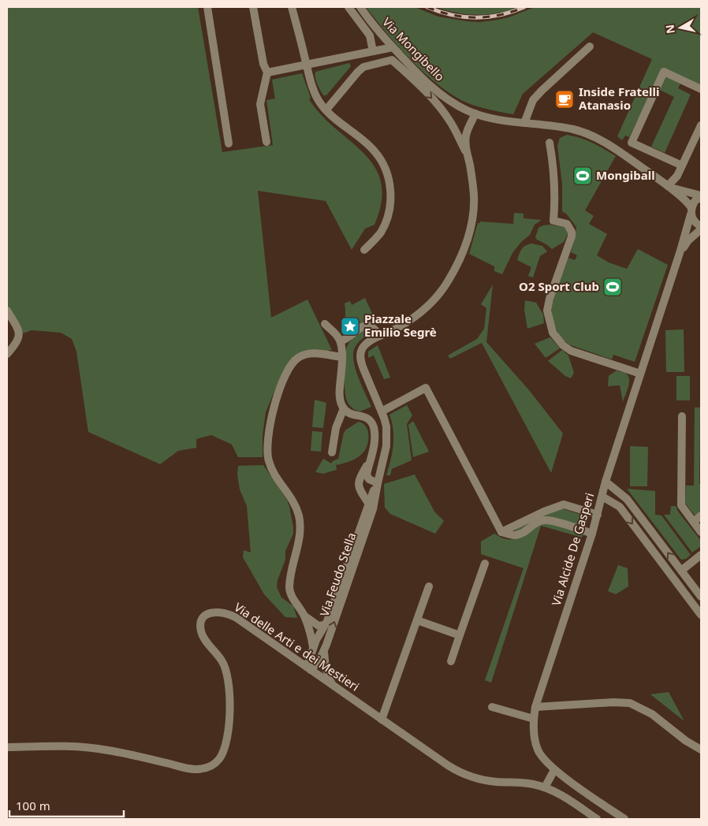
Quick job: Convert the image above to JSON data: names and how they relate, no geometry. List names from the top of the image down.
{
  "streets": {
    "street": [
      "Via Mongibello",
      "Via Alcide De Gasperi",
      "Via Feudo Stella",
      "Via delle Arti e dei Mestieri"
    ]
  },
  "crossings": [
    ["Via Mongibello", "Via Alcide De Gasperi"],
    ["Via Feudo Stella", "Via delle Arti e dei Mestieri"]
  ],
  "places": {
    "cafe": ["Inside Fratelli Atanasio"],
    "sports": ["Mongiball", "O2 Sport Club"],
    "place": ["Piazzale Emilio Segrè"]
  },
  "scale_bar": "100 m",
  "north": "left"
}
